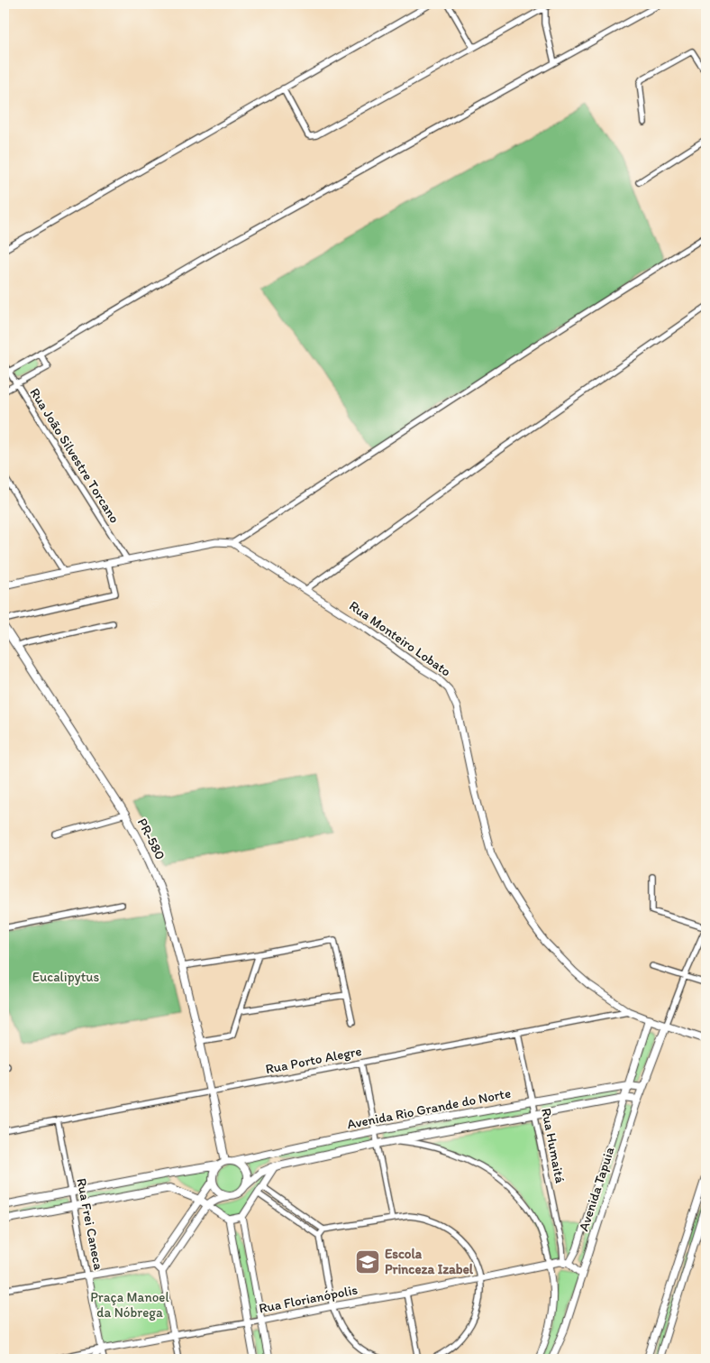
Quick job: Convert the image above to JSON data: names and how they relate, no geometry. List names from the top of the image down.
{
  "streets": {
    "main road": [
      "Rua Monteiro Lobato",
      "PR-580",
      "Avenida Rio Grande do Norte",
      "Avenida Tapuia"
    ],
    "street": [
      "Rua João Silvestre Torcano",
      "Rua Porto Alegre",
      "Rua Humaitá",
      "Rua Frei Caneca",
      "Rua Florianópolis"
    ]
  },
  "crossings": [
    ["Rua Monteiro Lobato", "Rua Porto Alegre"],
    ["Rua Monteiro Lobato", "Avenida Tapuia"],
    ["PR-580", "Rua Porto Alegre"],
    ["PR-580", "Avenida Rio Grande do Norte"],
    ["Rua Porto Alegre", "Rua Humaitá"],
    ["Rua Porto Alegre", "Rua Frei Caneca"],
    ["Avenida Rio Grande do Norte", "Rua Humaitá"],
    ["Avenida Rio Grande do Norte", "Avenida Tapuia"],
    ["Rua Humaitá", "Avenida Tapuia"],
    ["Rua Humaitá", "Rua Florianópolis"],
    ["Avenida Tapuia", "Rua Florianópolis"],
    ["Rua Frei Caneca", "Rua Florianópolis"]
  ],
  "parks": ["Eucalipytus", "Praça Manoel da Nóbrega"],
  "places": {
    "school or university": ["Escola Princeza Izabel"]
  }
}
